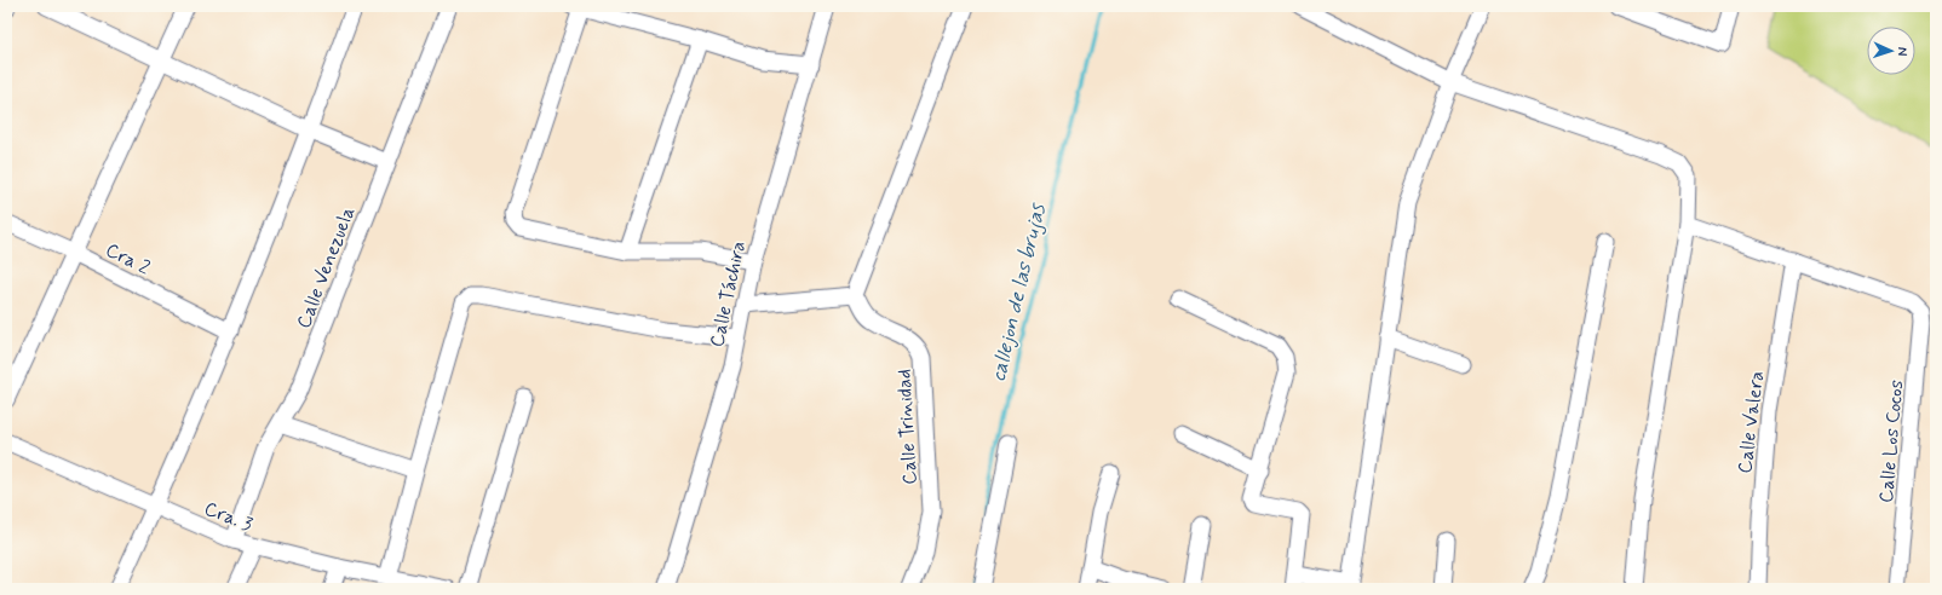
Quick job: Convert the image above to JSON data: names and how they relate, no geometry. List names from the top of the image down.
{
  "streets": {
    "street": [
      "Cra 2",
      "Calle Venezuela",
      "Calle Táchira",
      "Calle Valera",
      "Calle Trinidad",
      "Calle Los Cocos",
      "Cra. 3"
    ]
  },
  "crossings": [
    ["Calle Venezuela", "Cra. 3"],
    ["Calle Valera", "Calle Los Cocos"]
  ],
  "water": ["callejon de las brujas"],
  "north": "right"
}
